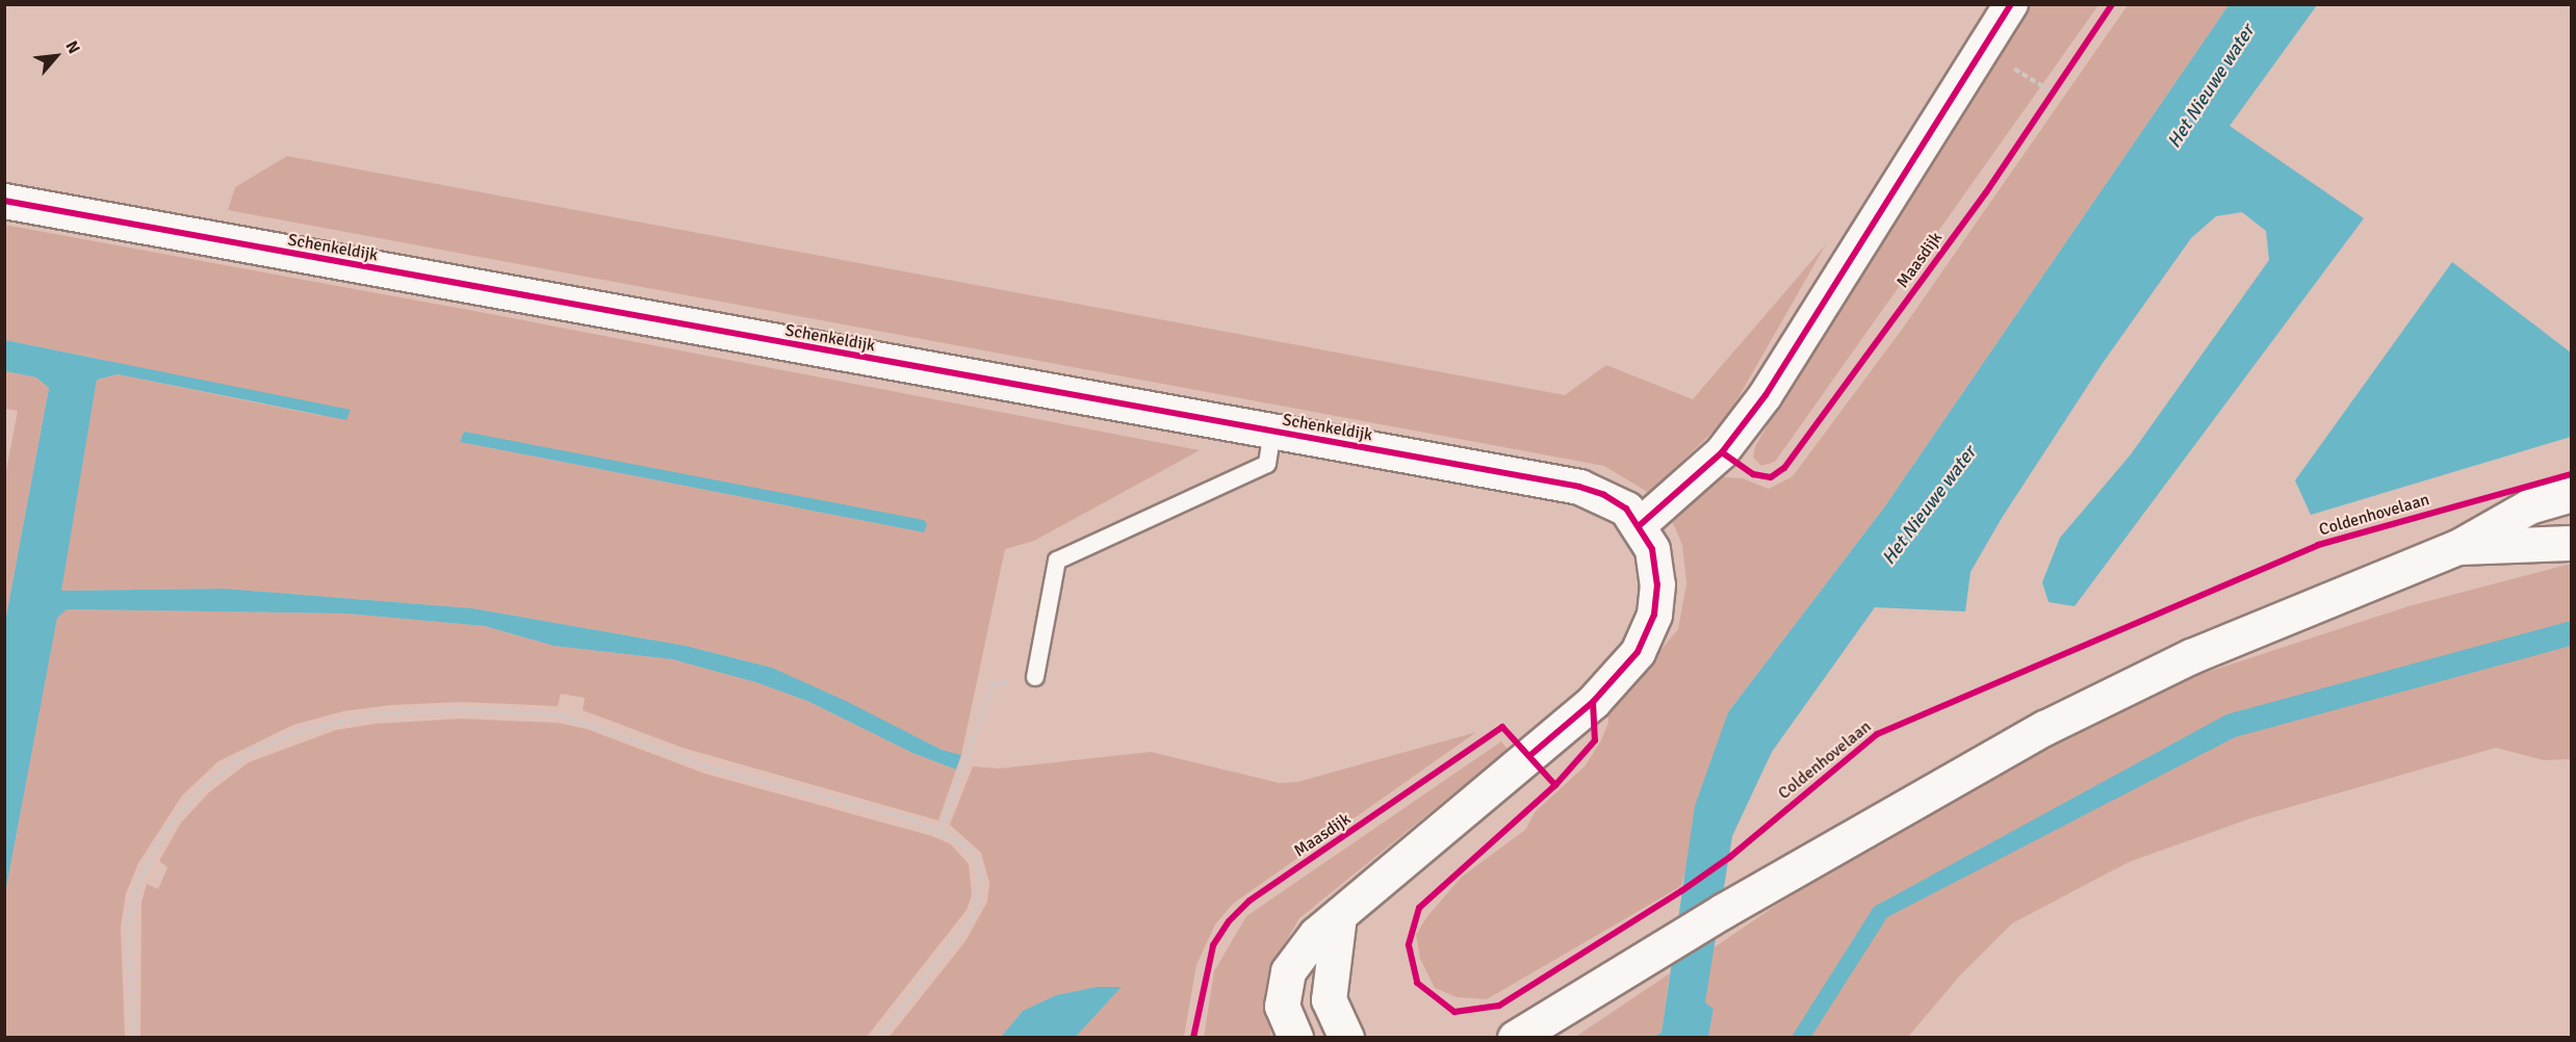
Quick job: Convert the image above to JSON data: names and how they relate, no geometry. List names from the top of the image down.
{
  "streets": {
    "street": ["Schenkeldijk"],
    "cycle path": ["Maasdijk", "Coldenhovelaan"]
  },
  "water": ["Het Nieuwe water"],
  "north": "top right"
}
